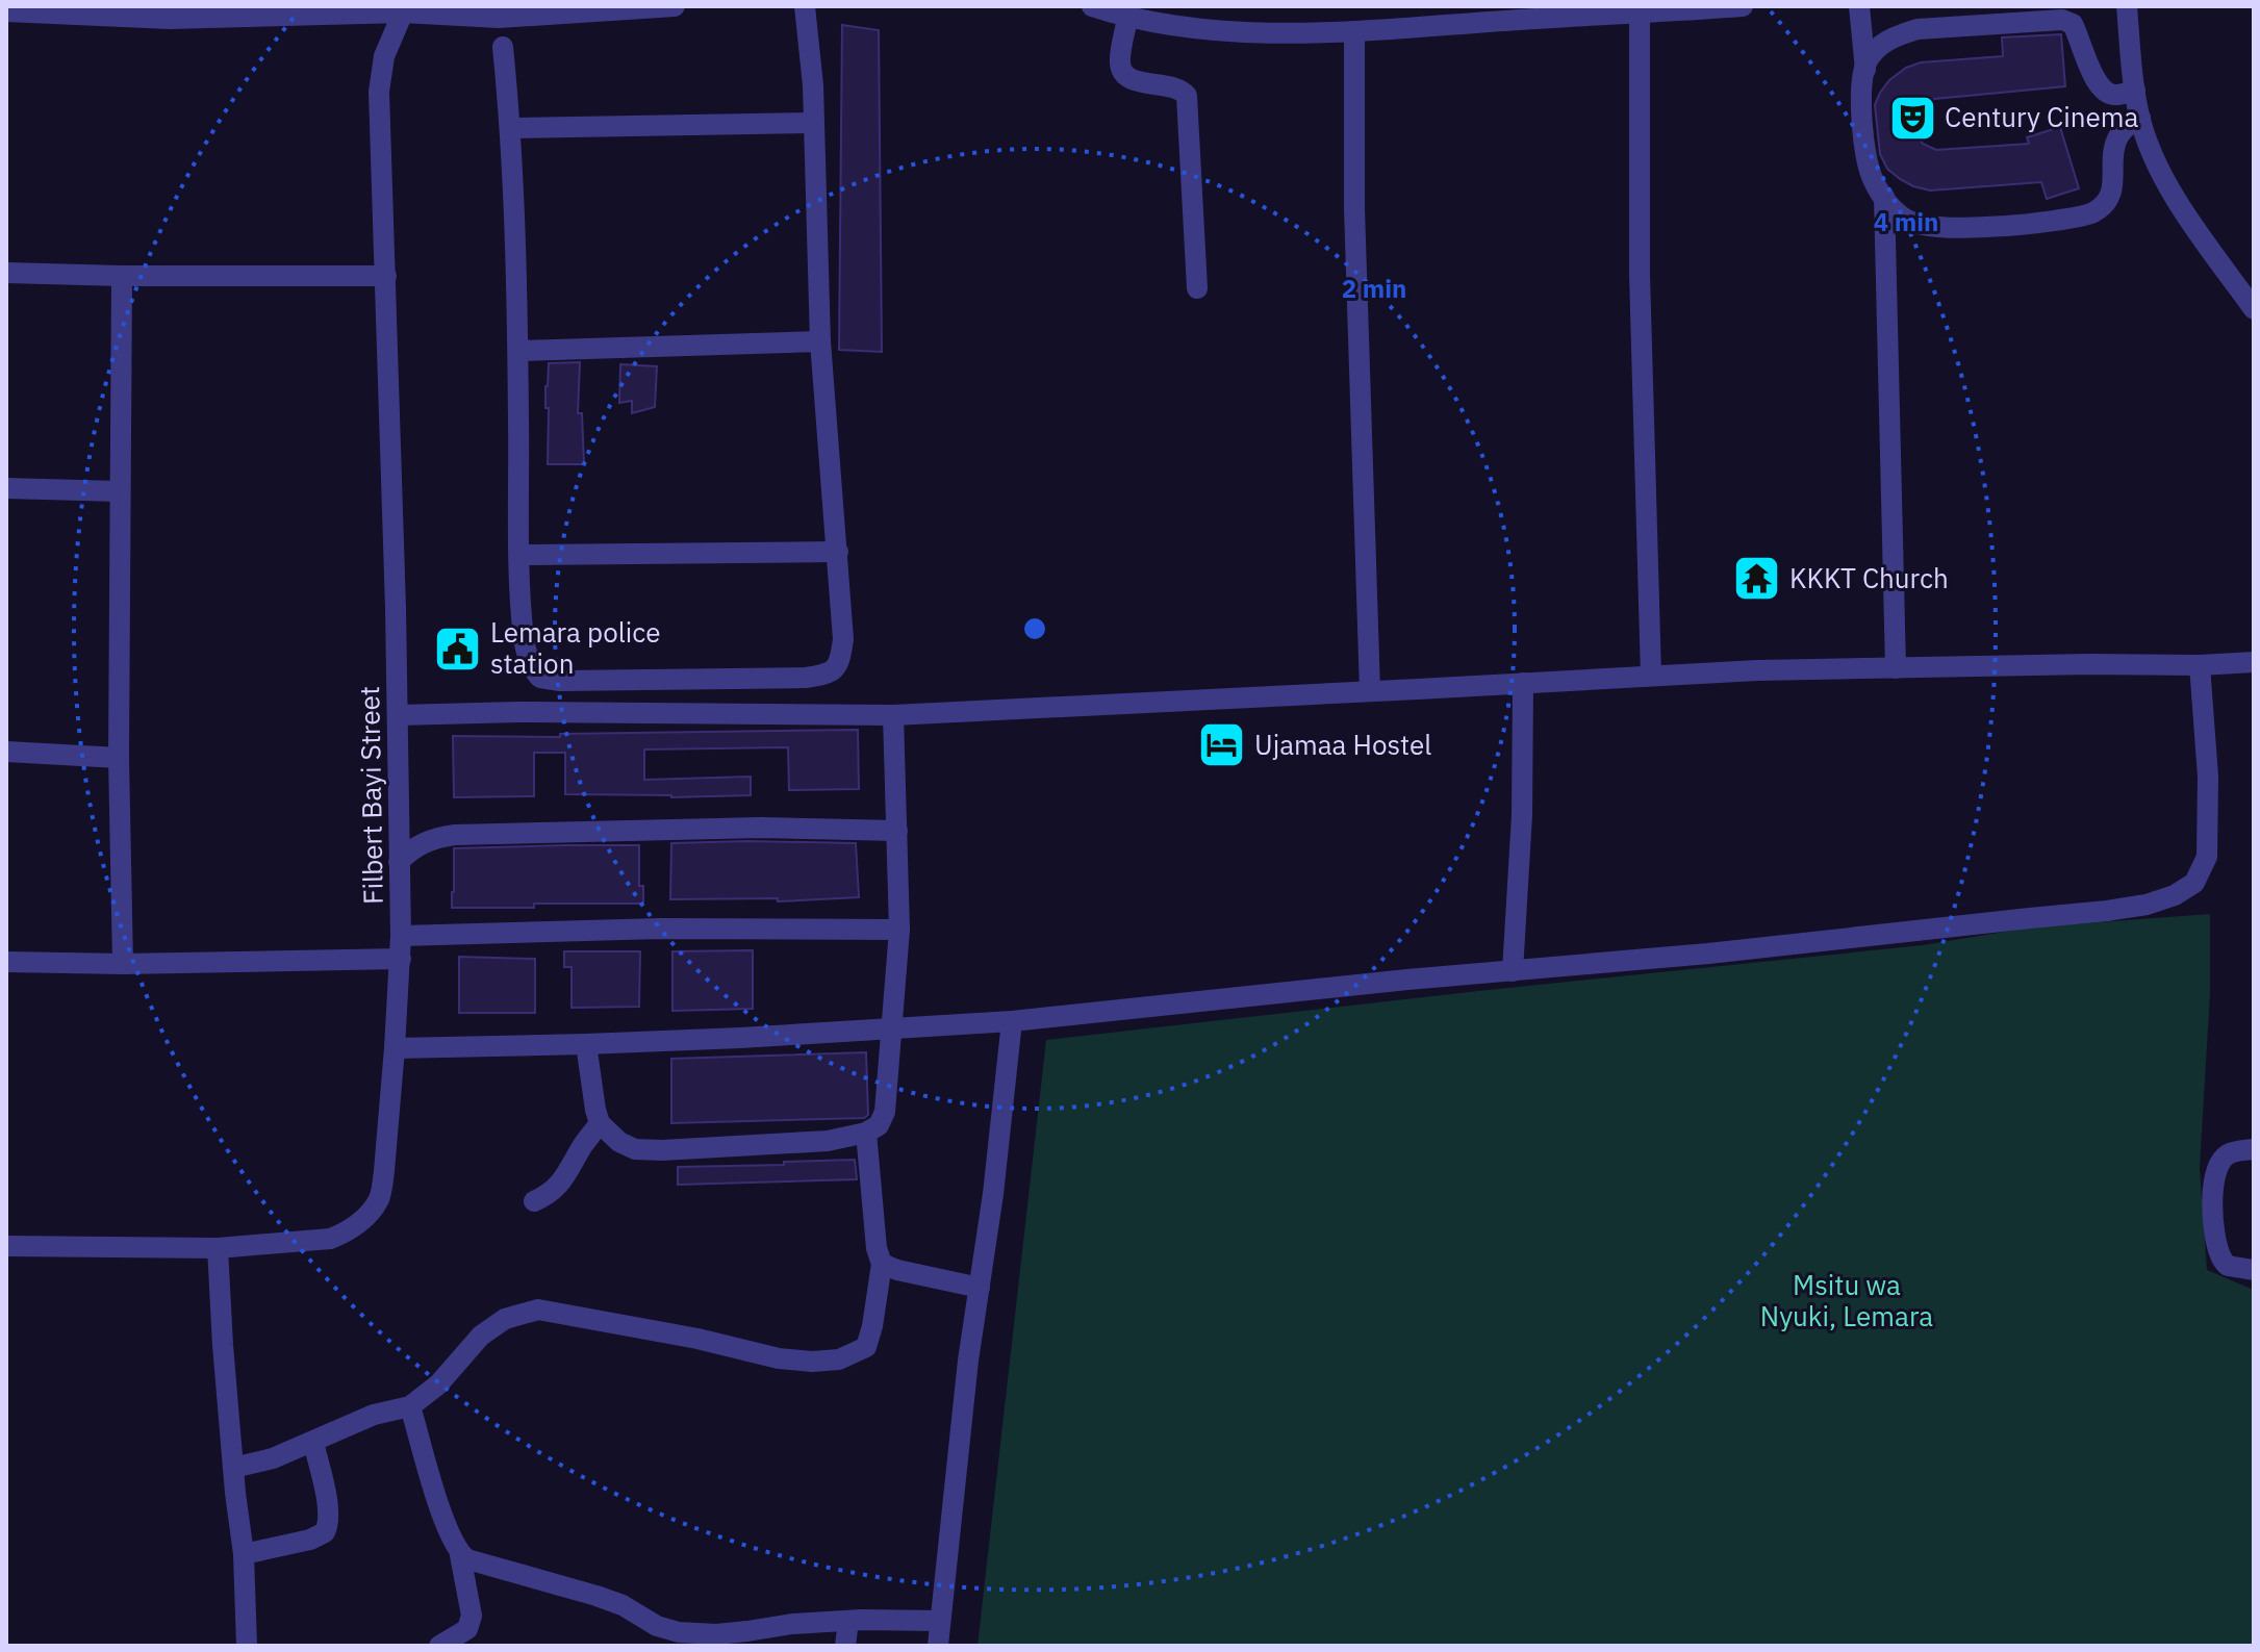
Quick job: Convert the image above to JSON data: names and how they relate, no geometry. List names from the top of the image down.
{
  "streets": {
    "street": ["Filbert Bayi Street"]
  },
  "parks": ["Msitu wa Nyuki, Lemara"],
  "places": {
    "theatre": ["Century Cinema"],
    "temple": ["KKKT Church"],
    "public building": ["Lemara police station"],
    "hotel": ["Ujamaa Hostel"]
  },
  "rings": ["4 min", "2 min"]
}
